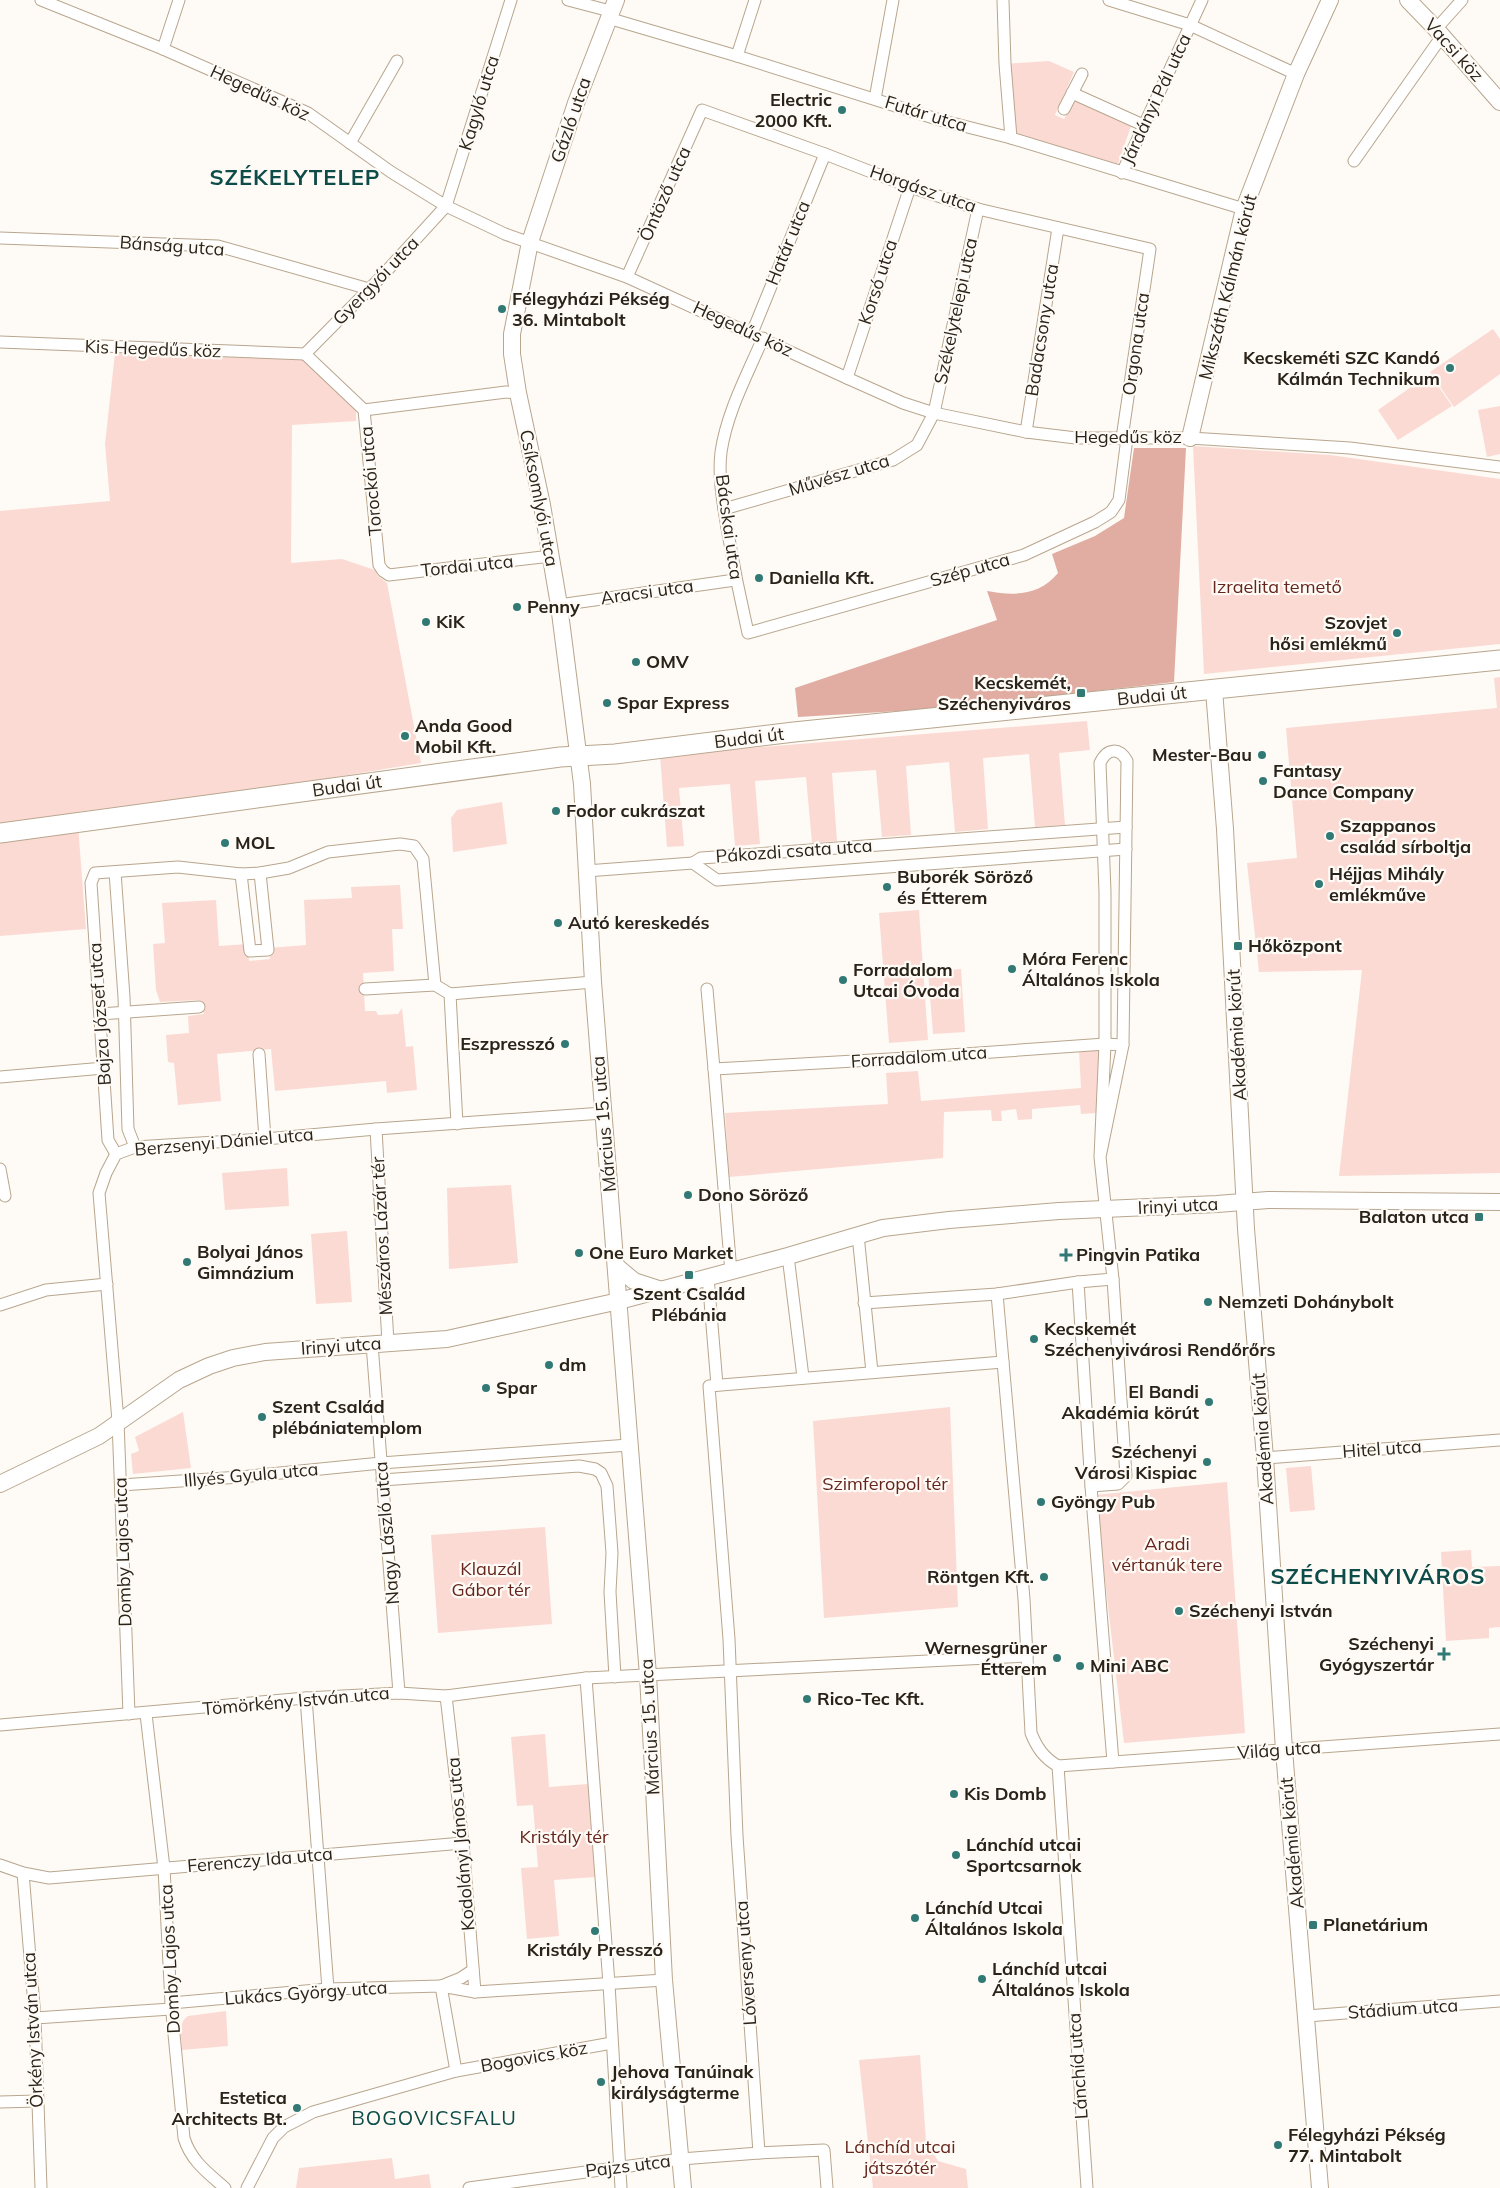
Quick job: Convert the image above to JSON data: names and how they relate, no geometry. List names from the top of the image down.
{
  "streets": {
    "main road": ["Budai út"],
    "street": [
      "Vacsi köz",
      "Hegedűs köz",
      "Járdányi Pál utca",
      "Kagyló utca",
      "Futár utca",
      "Gázló utca",
      "Horgász utca",
      "Öntöző utca",
      "Határ utca",
      "Bánság utca",
      "Gyergyói utca",
      "Korsó utca",
      "Mikszáth Kálmán körút",
      "Székelytelepi utca",
      "Badacsony utca",
      "Orgona utca",
      "Kis Hegedűs köz",
      "Művész utca",
      "Torockói utca",
      "Csíksomlyói utca",
      "Bácskai utca",
      "Tordai utca",
      "Szép utca",
      "Aracsi utca",
      "Pákozdi csata utca",
      "Bajza József utca",
      "Akadémia körút",
      "Forradalom utca",
      "Március 15. utca",
      "Berzsenyi Dániel utca",
      "Irinyi utca",
      "Mészáros Lázár tér",
      "Hitel utca",
      "Illyés Gyula utca",
      "Nagy László utca",
      "Domby Lajos utca",
      "Tömörkény István utca",
      "Világ utca",
      "Kodolányi János utca",
      "Ferenczy Ida utca",
      "Lóverseny utca",
      "Lukács György utca",
      "Stádium utca",
      "Örkény István utca",
      "Bogovics köz",
      "Lánchíd utca",
      "Pajzs utca"
    ]
  },
  "crossings": [
    ["Hegedűs köz", "Kagyló utca"],
    ["Hegedűs köz", "Gázló utca"],
    ["Hegedűs köz", "Öntöző utca"],
    ["Hegedűs köz", "Határ utca"],
    ["Hegedűs köz", "Gyergyói utca"],
    ["Hegedűs köz", "Korsó utca"],
    ["Hegedűs köz", "Mikszáth Kálmán körút"],
    ["Hegedűs köz", "Székelytelepi utca"],
    ["Hegedűs köz", "Badacsony utca"],
    ["Hegedűs köz", "Orgona utca"],
    ["Hegedűs köz", "Művész utca"],
    ["Hegedűs köz", "Csíksomlyói utca"],
    ["Hegedűs köz", "Bácskai utca"],
    ["Hegedűs köz", "Szép utca"],
    ["Járdányi Pál utca", "Futár utca"],
    ["Kagyló utca", "Gyergyói utca"],
    ["Futár utca", "Gázló utca"],
    ["Futár utca", "Mikszáth Kálmán körút"],
    ["Gázló utca", "Csíksomlyói utca"],
    ["Horgász utca", "Öntöző utca"],
    ["Horgász utca", "Határ utca"],
    ["Horgász utca", "Korsó utca"],
    ["Horgász utca", "Székelytelepi utca"],
    ["Horgász utca", "Badacsony utca"],
    ["Horgász utca", "Orgona utca"],
    ["Határ utca", "Bácskai utca"],
    ["Bánság utca", "Gyergyói utca"],
    ["Gyergyói utca", "Kis Hegedűs köz"],
    ["Gyergyói utca", "Torockói utca"],
    ["Székelytelepi utca", "Művész utca"],
    ["Orgona utca", "Szép utca"],
    ["Kis Hegedűs köz", "Torockói utca"],
    ["Művész utca", "Bácskai utca"],
    ["Torockói utca", "Tordai utca"],
    ["Csíksomlyói utca", "Tordai utca"],
    ["Csíksomlyói utca", "Aracsi utca"],
    ["Csíksomlyói utca", "Budai út"],
    ["Csíksomlyói utca", "Március 15. utca"],
    ["Bácskai utca", "Szép utca"],
    ["Bácskai utca", "Aracsi utca"],
    ["Budai út", "Akadémia körút"],
    ["Budai út", "Március 15. utca"],
    ["Bajza József utca", "Berzsenyi Dániel utca"],
    ["Akadémia körút", "Irinyi utca"],
    ["Akadémia körút", "Hitel utca"],
    ["Akadémia körút", "Világ utca"],
    ["Akadémia körút", "Stádium utca"],
    ["Március 15. utca", "Berzsenyi Dániel utca"],
    ["Március 15. utca", "Irinyi utca"],
    ["Március 15. utca", "Lukács György utca"],
    ["Március 15. utca", "Pajzs utca"],
    ["Berzsenyi Dániel utca", "Irinyi utca"],
    ["Berzsenyi Dániel utca", "Mészáros Lázár tér"],
    ["Berzsenyi Dániel utca", "Domby Lajos utca"],
    ["Irinyi utca", "Mészáros Lázár tér"],
    ["Irinyi utca", "Nagy László utca"],
    ["Irinyi utca", "Domby Lajos utca"],
    ["Illyés Gyula utca", "Nagy László utca"],
    ["Illyés Gyula utca", "Domby Lajos utca"],
    ["Nagy László utca", "Tömörkény István utca"],
    ["Domby Lajos utca", "Tömörkény István utca"],
    ["Domby Lajos utca", "Ferenczy Ida utca"],
    ["Domby Lajos utca", "Lukács György utca"],
    ["Tömörkény István utca", "Kodolányi János utca"],
    ["Világ utca", "Lánchíd utca"],
    ["Kodolányi János utca", "Ferenczy Ida utca"],
    ["Kodolányi János utca", "Lukács György utca"],
    ["Ferenczy Ida utca", "Örkény István utca"],
    ["Lóverseny utca", "Pajzs utca"],
    ["Lukács György utca", "Örkény István utca"],
    ["Lukács György utca", "Bogovics köz"]
  ],
  "districts": ["SZÉKELYTELEP", "SZÉCHENYIVÁROS", "BOGOVICSFALU"],
  "parks": [
    "Izraelita temető",
    "Szimferopol tér",
    "Aradi vértanúk tere",
    "Klauzál Gábor tér",
    "Kristály tér",
    "Lánchíd utcai játszótér"
  ],
  "places": {
    "other": [
      "Electric 2000 Kft.",
      "Félegyházi Pékség 36. Mintabolt",
      "Kecskeméti SZC Kandó Kálmán Technikum",
      "Daniella Kft.",
      "Penny",
      "KiK",
      "Szovjet hősi emlékmű",
      "OMV",
      "Spar Express",
      "Anda Good Mobil Kft.",
      "Mester-Bau",
      "Fantasy Dance Company",
      "Fodor cukrászat",
      "Szappanos család sírboltja",
      "MOL",
      "Héjjas Mihály emlékműve",
      "Buborék Söröző és Étterem",
      "Autó kereskedés",
      "Móra Ferenc Általános Iskola",
      "Forradalom Utcai Óvoda",
      "Eszpresszó",
      "Dono Söröző",
      "One Euro Market",
      "Bolyai János Gimnázium",
      "Nemzeti Dohánybolt",
      "Kecskemét Széchenyivárosi Rendőrőrs",
      "dm",
      "Spar",
      "El Bandi Akadémia körút",
      "Szent Család plébániatemplom",
      "Széchenyi Városi Kispiac",
      "Gyöngy Pub",
      "Röntgen Kft.",
      "Széchenyi István",
      "Wernesgrüner Étterem",
      "Mini ABC",
      "Rico-Tec Kft.",
      "Kis Domb",
      "Lánchíd utcai Sportcsarnok",
      "Lánchíd Utcai Általános Iskola",
      "Kristály Presszó",
      "Lánchíd utcai Általános Iskola",
      "Jehova Tanúinak királyságterme",
      "Estetica Architects Bt.",
      "Félegyházi Pékség 77. Mintabolt"
    ],
    "transit": [
      "Kecskemét, Széchenyiváros",
      "Hőközpont",
      "Balaton utca",
      "Szent Család Plébánia",
      "Planetárium"
    ],
    "health": ["Pingvin Patika", "Széchenyi Gyógyszertár"]
  }
}
